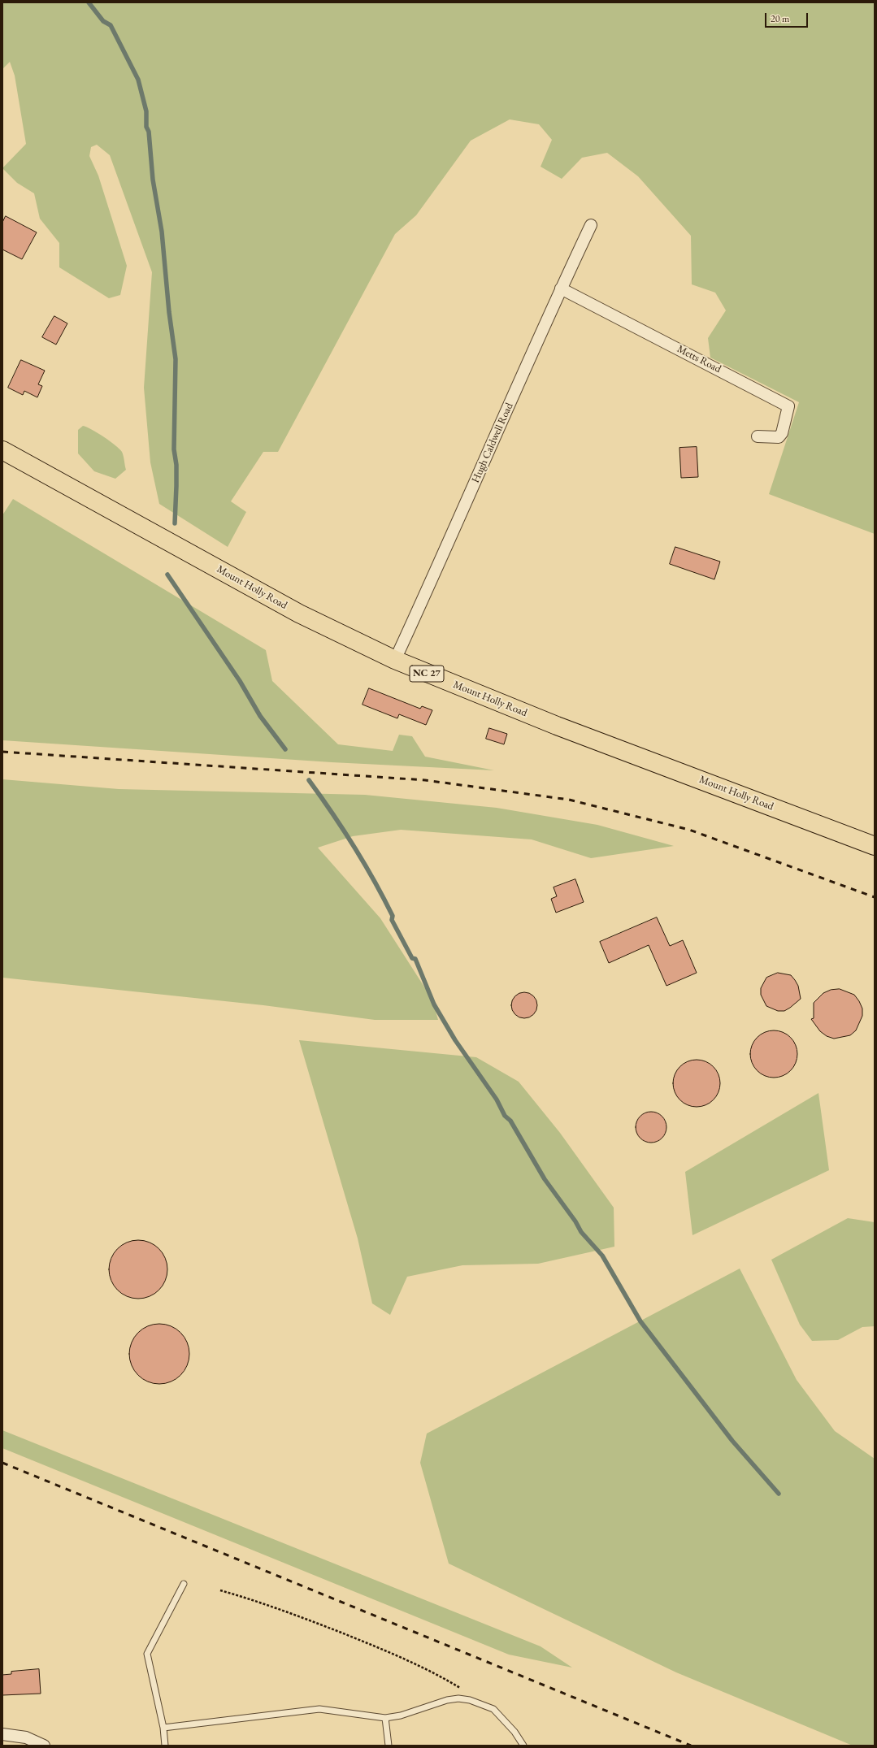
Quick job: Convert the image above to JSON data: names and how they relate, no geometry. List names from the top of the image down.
{
  "streets": {
    "main road": ["Mount Holly Road", "NC 27"],
    "street": ["Metts Road", "Hugh Caldwell Road"]
  },
  "crossings": [
    ["Metts Road", "Hugh Caldwell Road"],
    ["Hugh Caldwell Road", "Mount Holly Road"]
  ],
  "scale_bar": "20 m"
}
